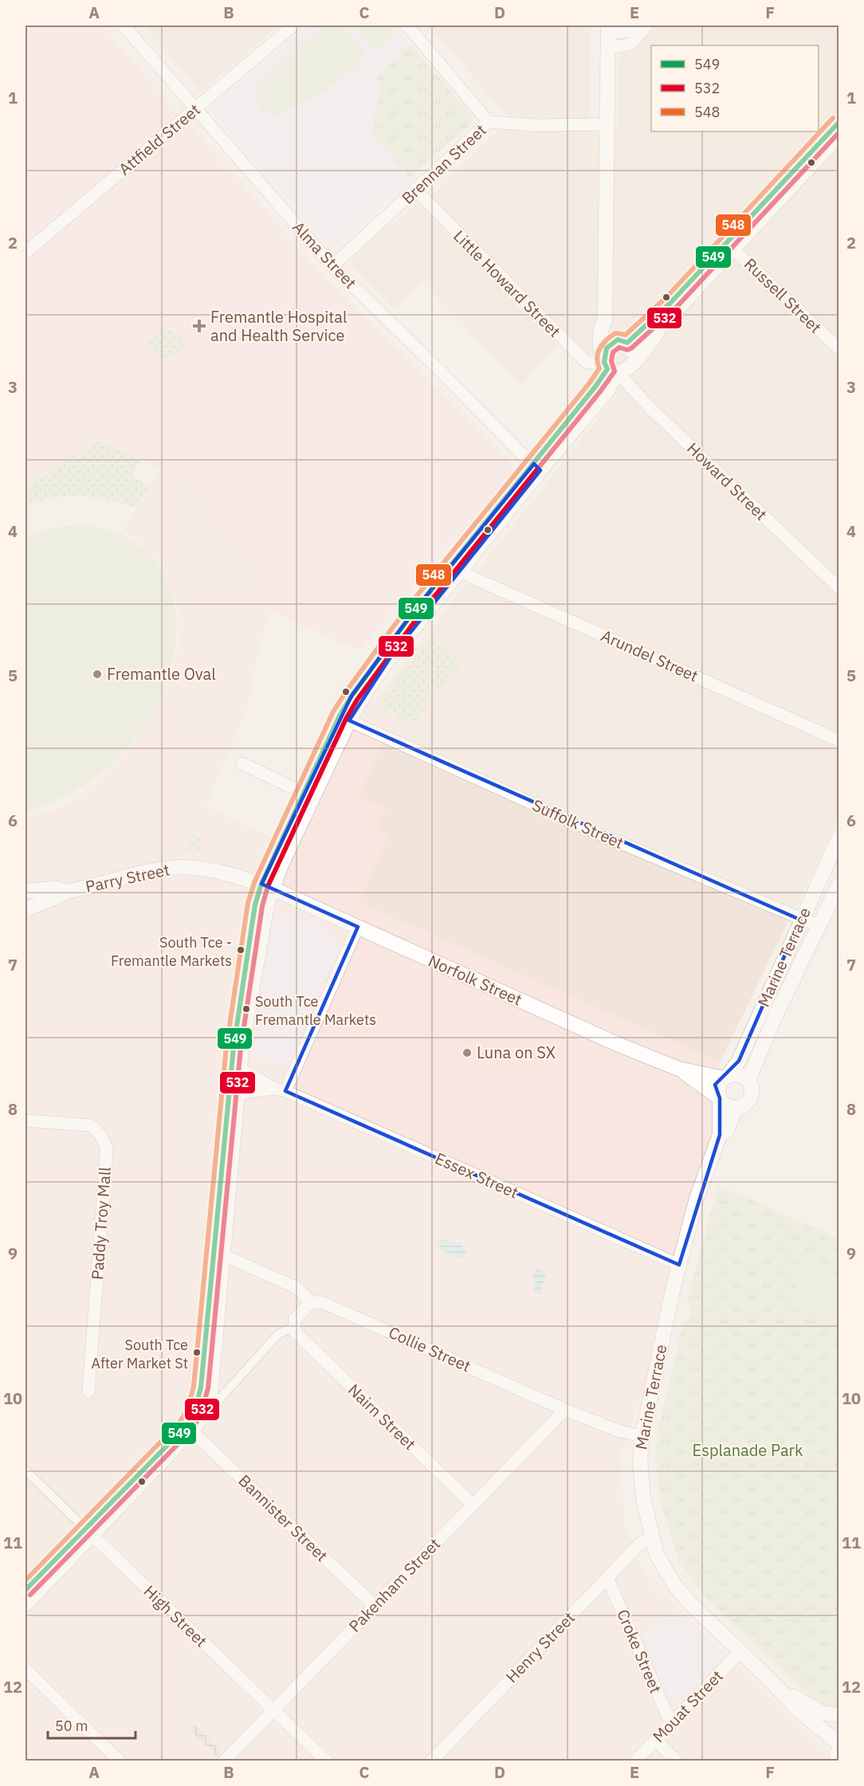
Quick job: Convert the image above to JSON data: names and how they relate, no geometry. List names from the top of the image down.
{
  "streets": {
    "street": [
      "Attfield Street",
      "Brennan Street",
      "Alma Street",
      "Little Howard Street",
      "Russell Street",
      "Howard Street",
      "Arundel Street",
      "Suffolk Street",
      "Parry Street",
      "Marine Terrace",
      "Norfolk Street",
      "Essex Street",
      "Paddy Troy Mall",
      "Collie Street",
      "Nairn Street",
      "Bannister Street",
      "Pakenham Street",
      "High Street",
      "Henry Street",
      "Croke Street",
      "Mouat Street"
    ]
  },
  "crossings": [
    ["Attfield Street", "Alma Street"],
    ["Brennan Street", "Alma Street"],
    ["Brennan Street", "Little Howard Street"],
    ["Little Howard Street", "Howard Street"],
    ["Suffolk Street", "Marine Terrace"],
    ["Parry Street", "Norfolk Street"],
    ["Marine Terrace", "Norfolk Street"],
    ["Marine Terrace", "Essex Street"],
    ["Marine Terrace", "Collie Street"],
    ["Marine Terrace", "Henry Street"],
    ["Marine Terrace", "Mouat Street"],
    ["Collie Street", "Pakenham Street"],
    ["Nairn Street", "Pakenham Street"],
    ["Bannister Street", "Pakenham Street"],
    ["Pakenham Street", "High Street"],
    ["Henry Street", "Croke Street"],
    ["Croke Street", "Mouat Street"]
  ],
  "parks": ["Esplanade Park"],
  "places": {
    "health": ["Fremantle Hospital and Health Service"],
    "other": [
      "Fremantle Oval",
      "South Tce - Fremantle Markets",
      "South Tce Fremantle Markets",
      "Luna on SX",
      "South Tce After Market St"
    ]
  },
  "lines": ["transit line 548", "transit line 549", "transit line 532"],
  "legend": ["549", "532", "548"],
  "scale_bar": "50 m",
  "grid": {
    "columns": [
      "A",
      "B",
      "C",
      "D",
      "E",
      "F"
    ],
    "rows": [
      "1",
      "2",
      "3",
      "4",
      "5",
      "6",
      "7",
      "8",
      "9",
      "10",
      "11",
      "12"
    ]
  }
}
